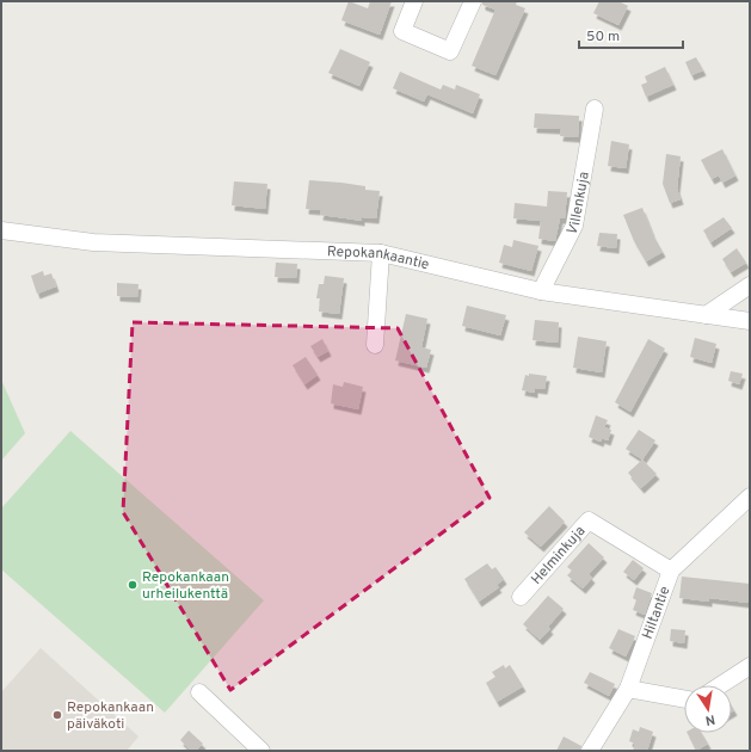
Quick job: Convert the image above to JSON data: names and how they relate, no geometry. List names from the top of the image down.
{
  "streets": {
    "street": [
      "Villenkuja",
      "Repokankaantie",
      "Helminkuja",
      "Hiltantie"
    ]
  },
  "crossings": [
    ["Villenkuja", "Repokankaantie"],
    ["Helminkuja", "Hiltantie"]
  ],
  "places": ["Repokankaan urheilukenttä", "Repokankaan päiväkoti"],
  "scale_bar": "50 m",
  "north": "bottom"
}
